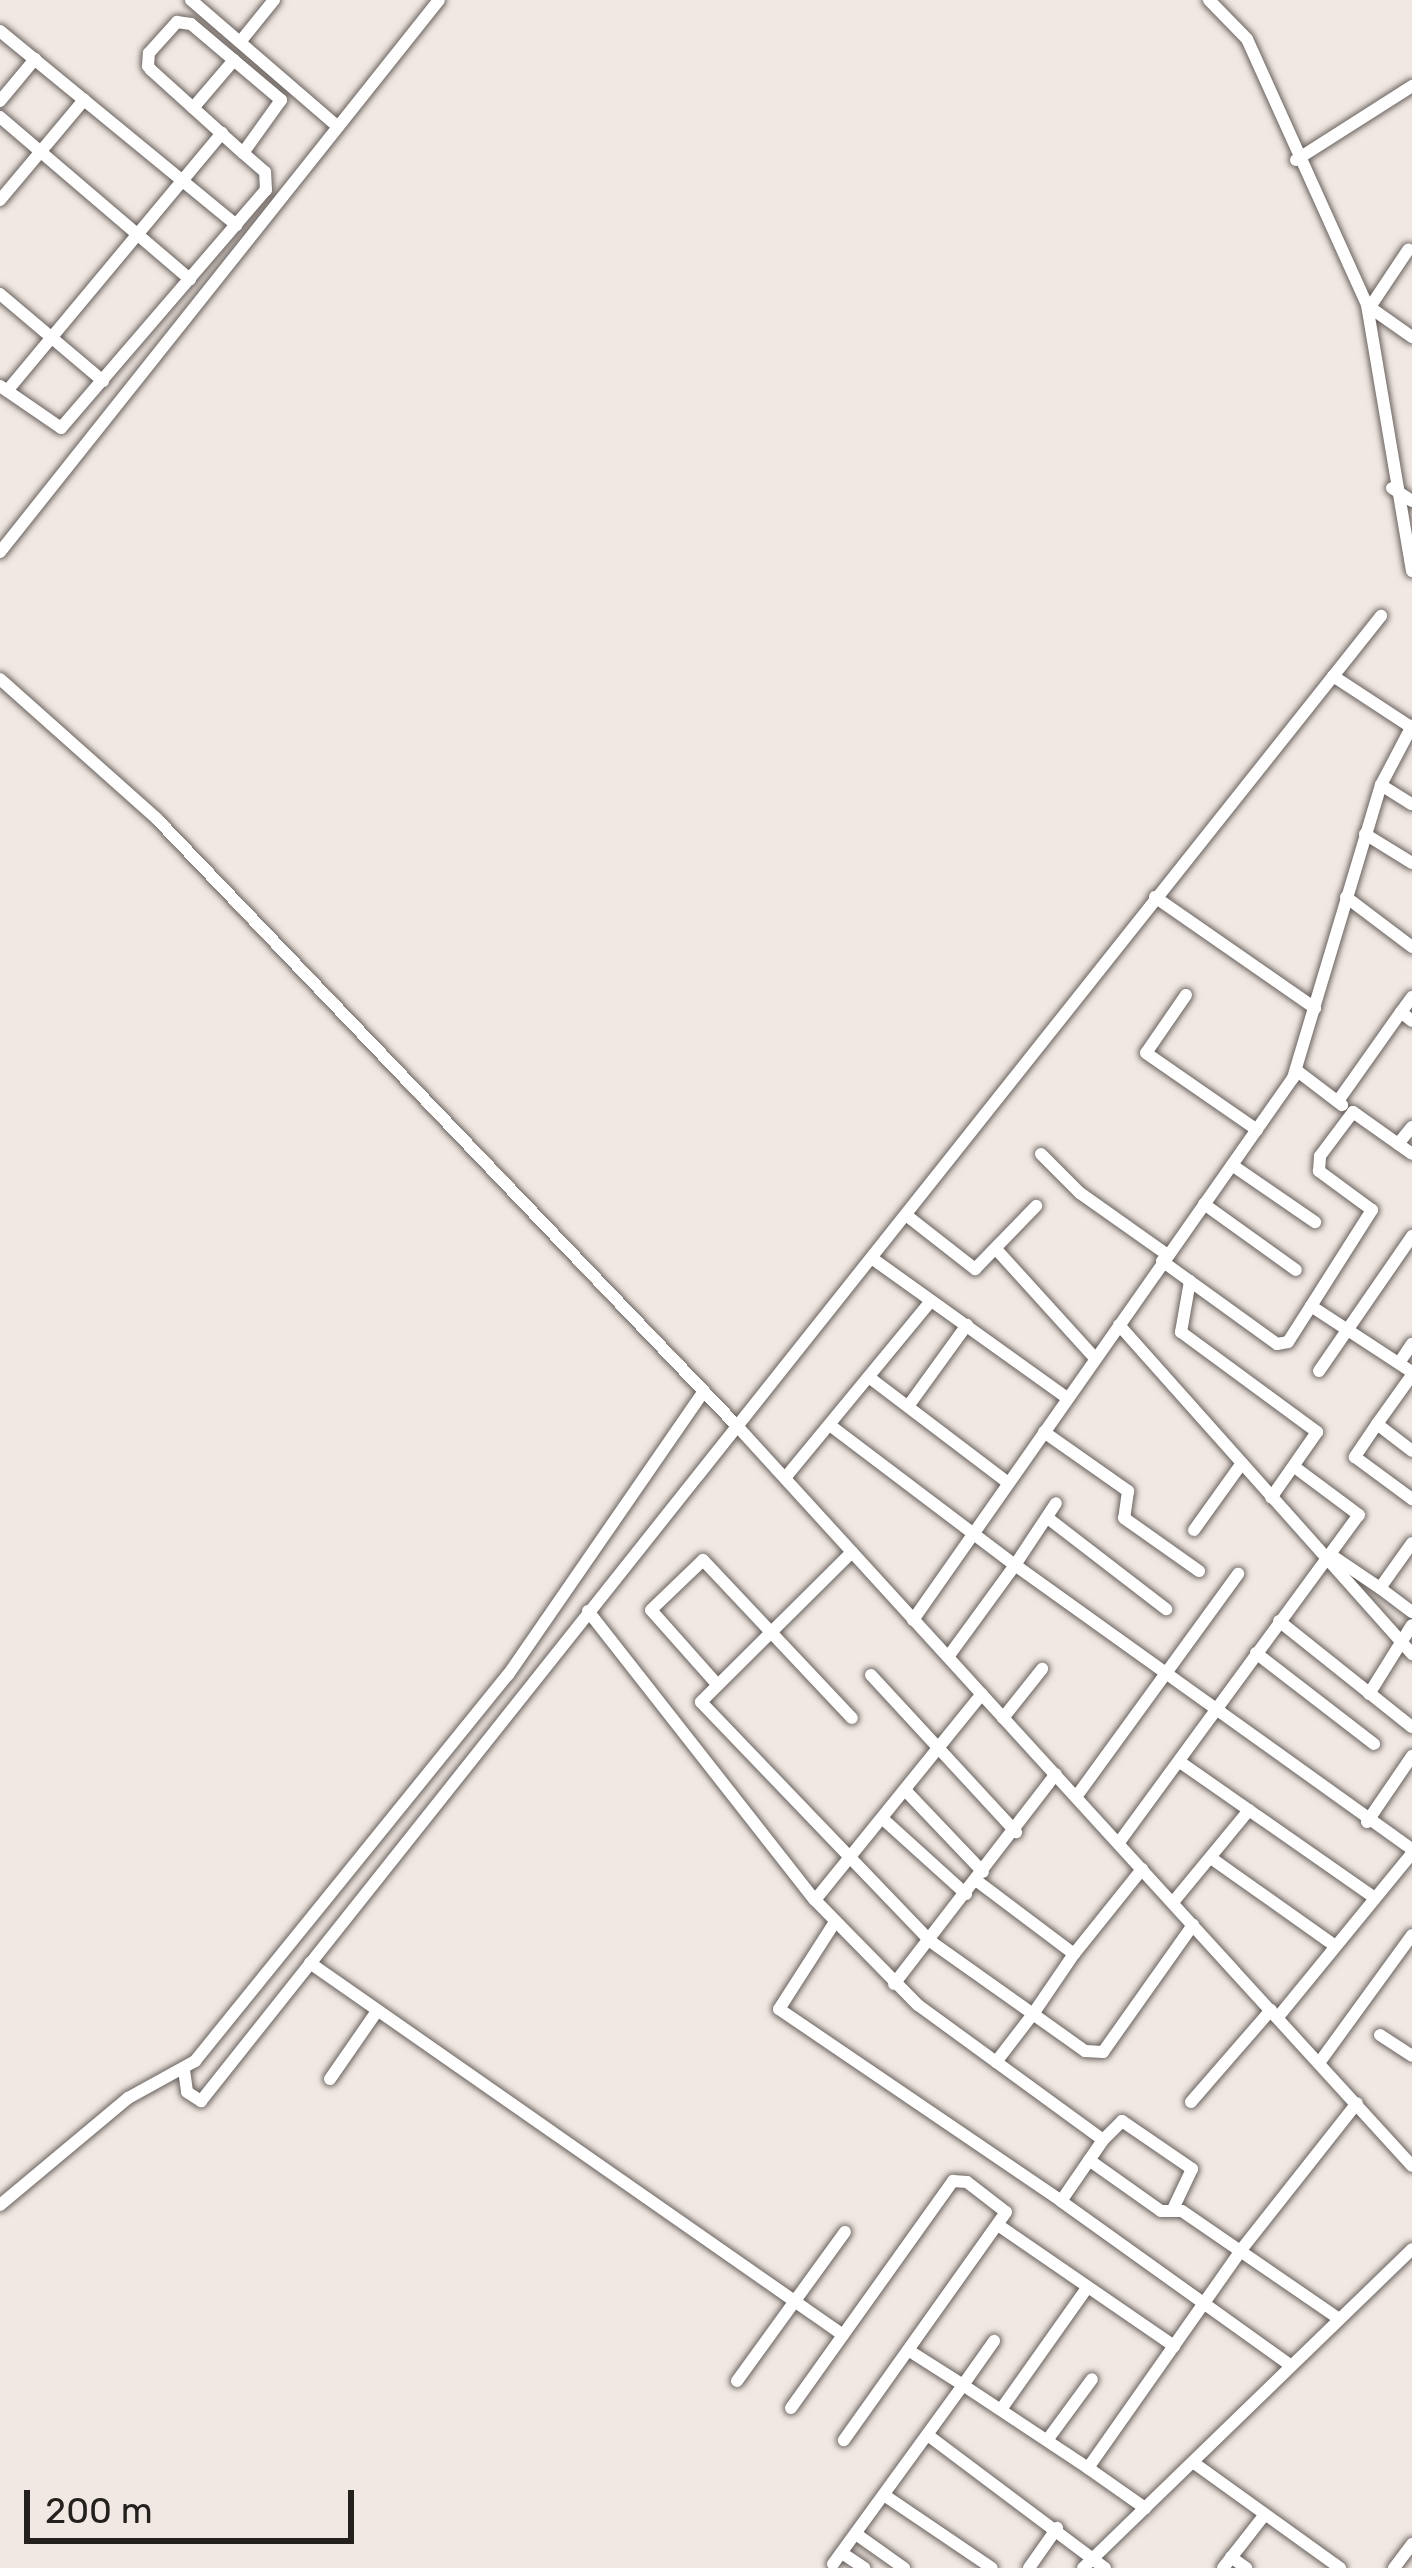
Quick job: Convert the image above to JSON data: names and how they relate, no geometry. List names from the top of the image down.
{
  "scale_bar": "200 m"
}
